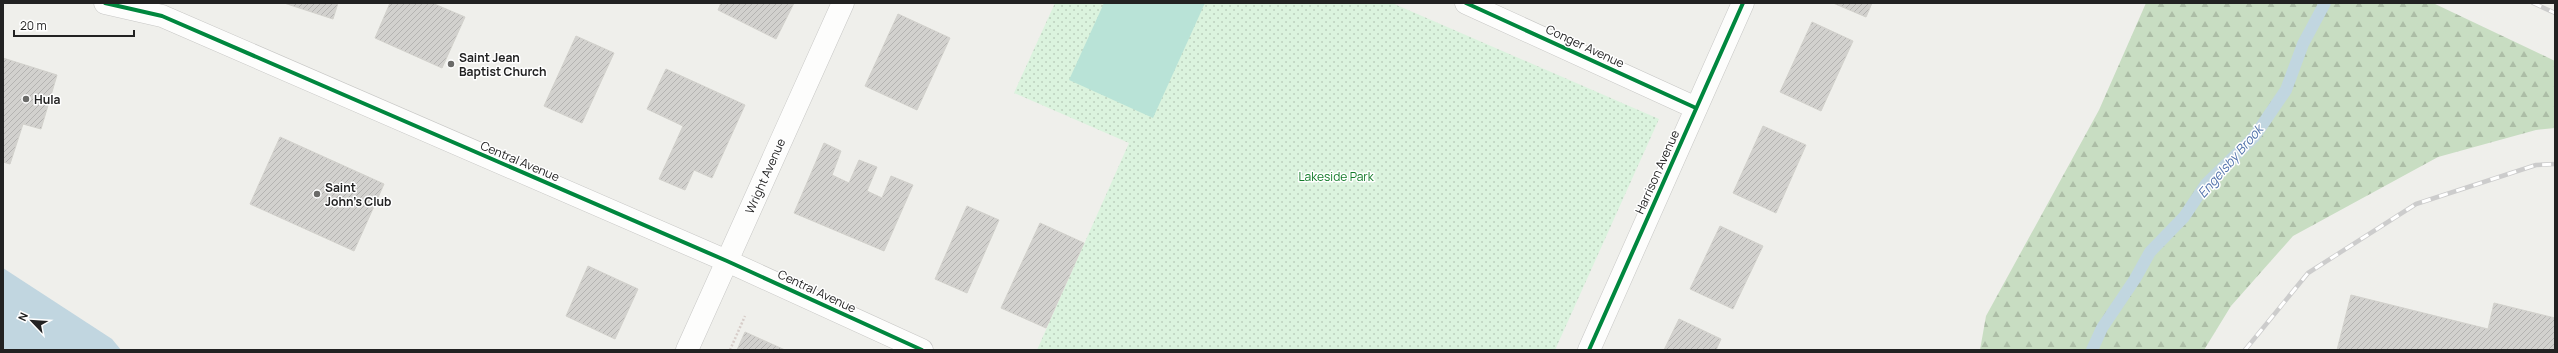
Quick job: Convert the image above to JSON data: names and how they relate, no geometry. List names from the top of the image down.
{
  "streets": {
    "street": [
      "Conger Avenue",
      "Central Avenue",
      "Harrison Avenue",
      "Wright Avenue"
    ]
  },
  "crossings": [
    ["Conger Avenue", "Harrison Avenue"],
    ["Central Avenue", "Wright Avenue"]
  ],
  "water": ["Engelsby Brook"],
  "parks": ["Lakeside Park"],
  "places": ["Saint Jean Baptist Church", "Hula", "Saint John's Club"],
  "scale_bar": "20 m",
  "north": "top left"
}
